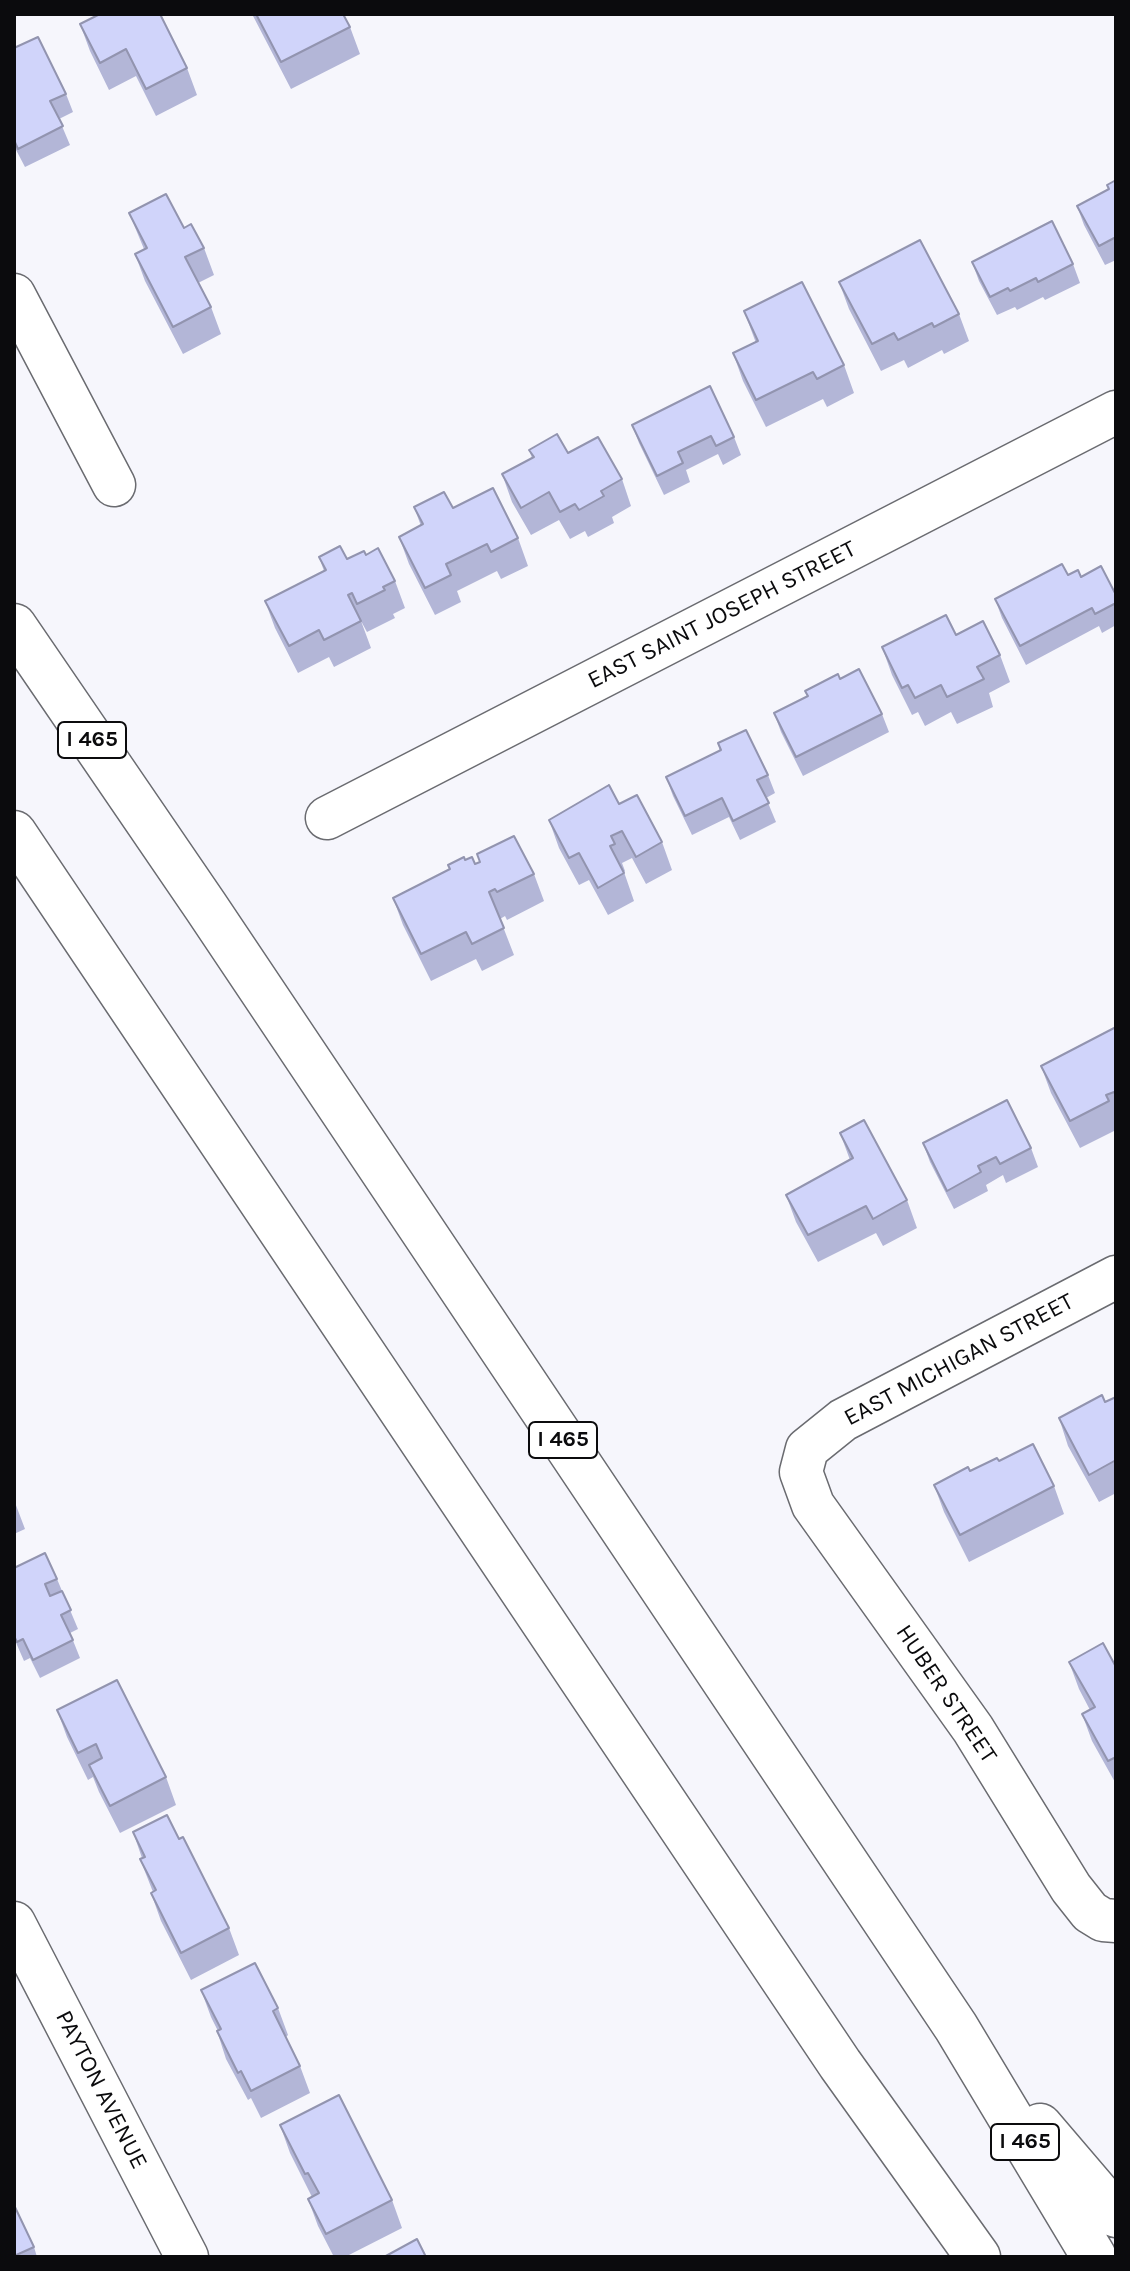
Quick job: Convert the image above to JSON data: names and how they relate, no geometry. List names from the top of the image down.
{
  "streets": {
    "highway": ["I 465"],
    "street": [
      "EAST SAINT JOSEPH STREET",
      "EAST MICHIGAN STREET",
      "HUBER STREET",
      "PAYTON AVENUE"
    ]
  },
  "crossings": [
    ["EAST MICHIGAN STREET", "HUBER STREET"]
  ]
}
